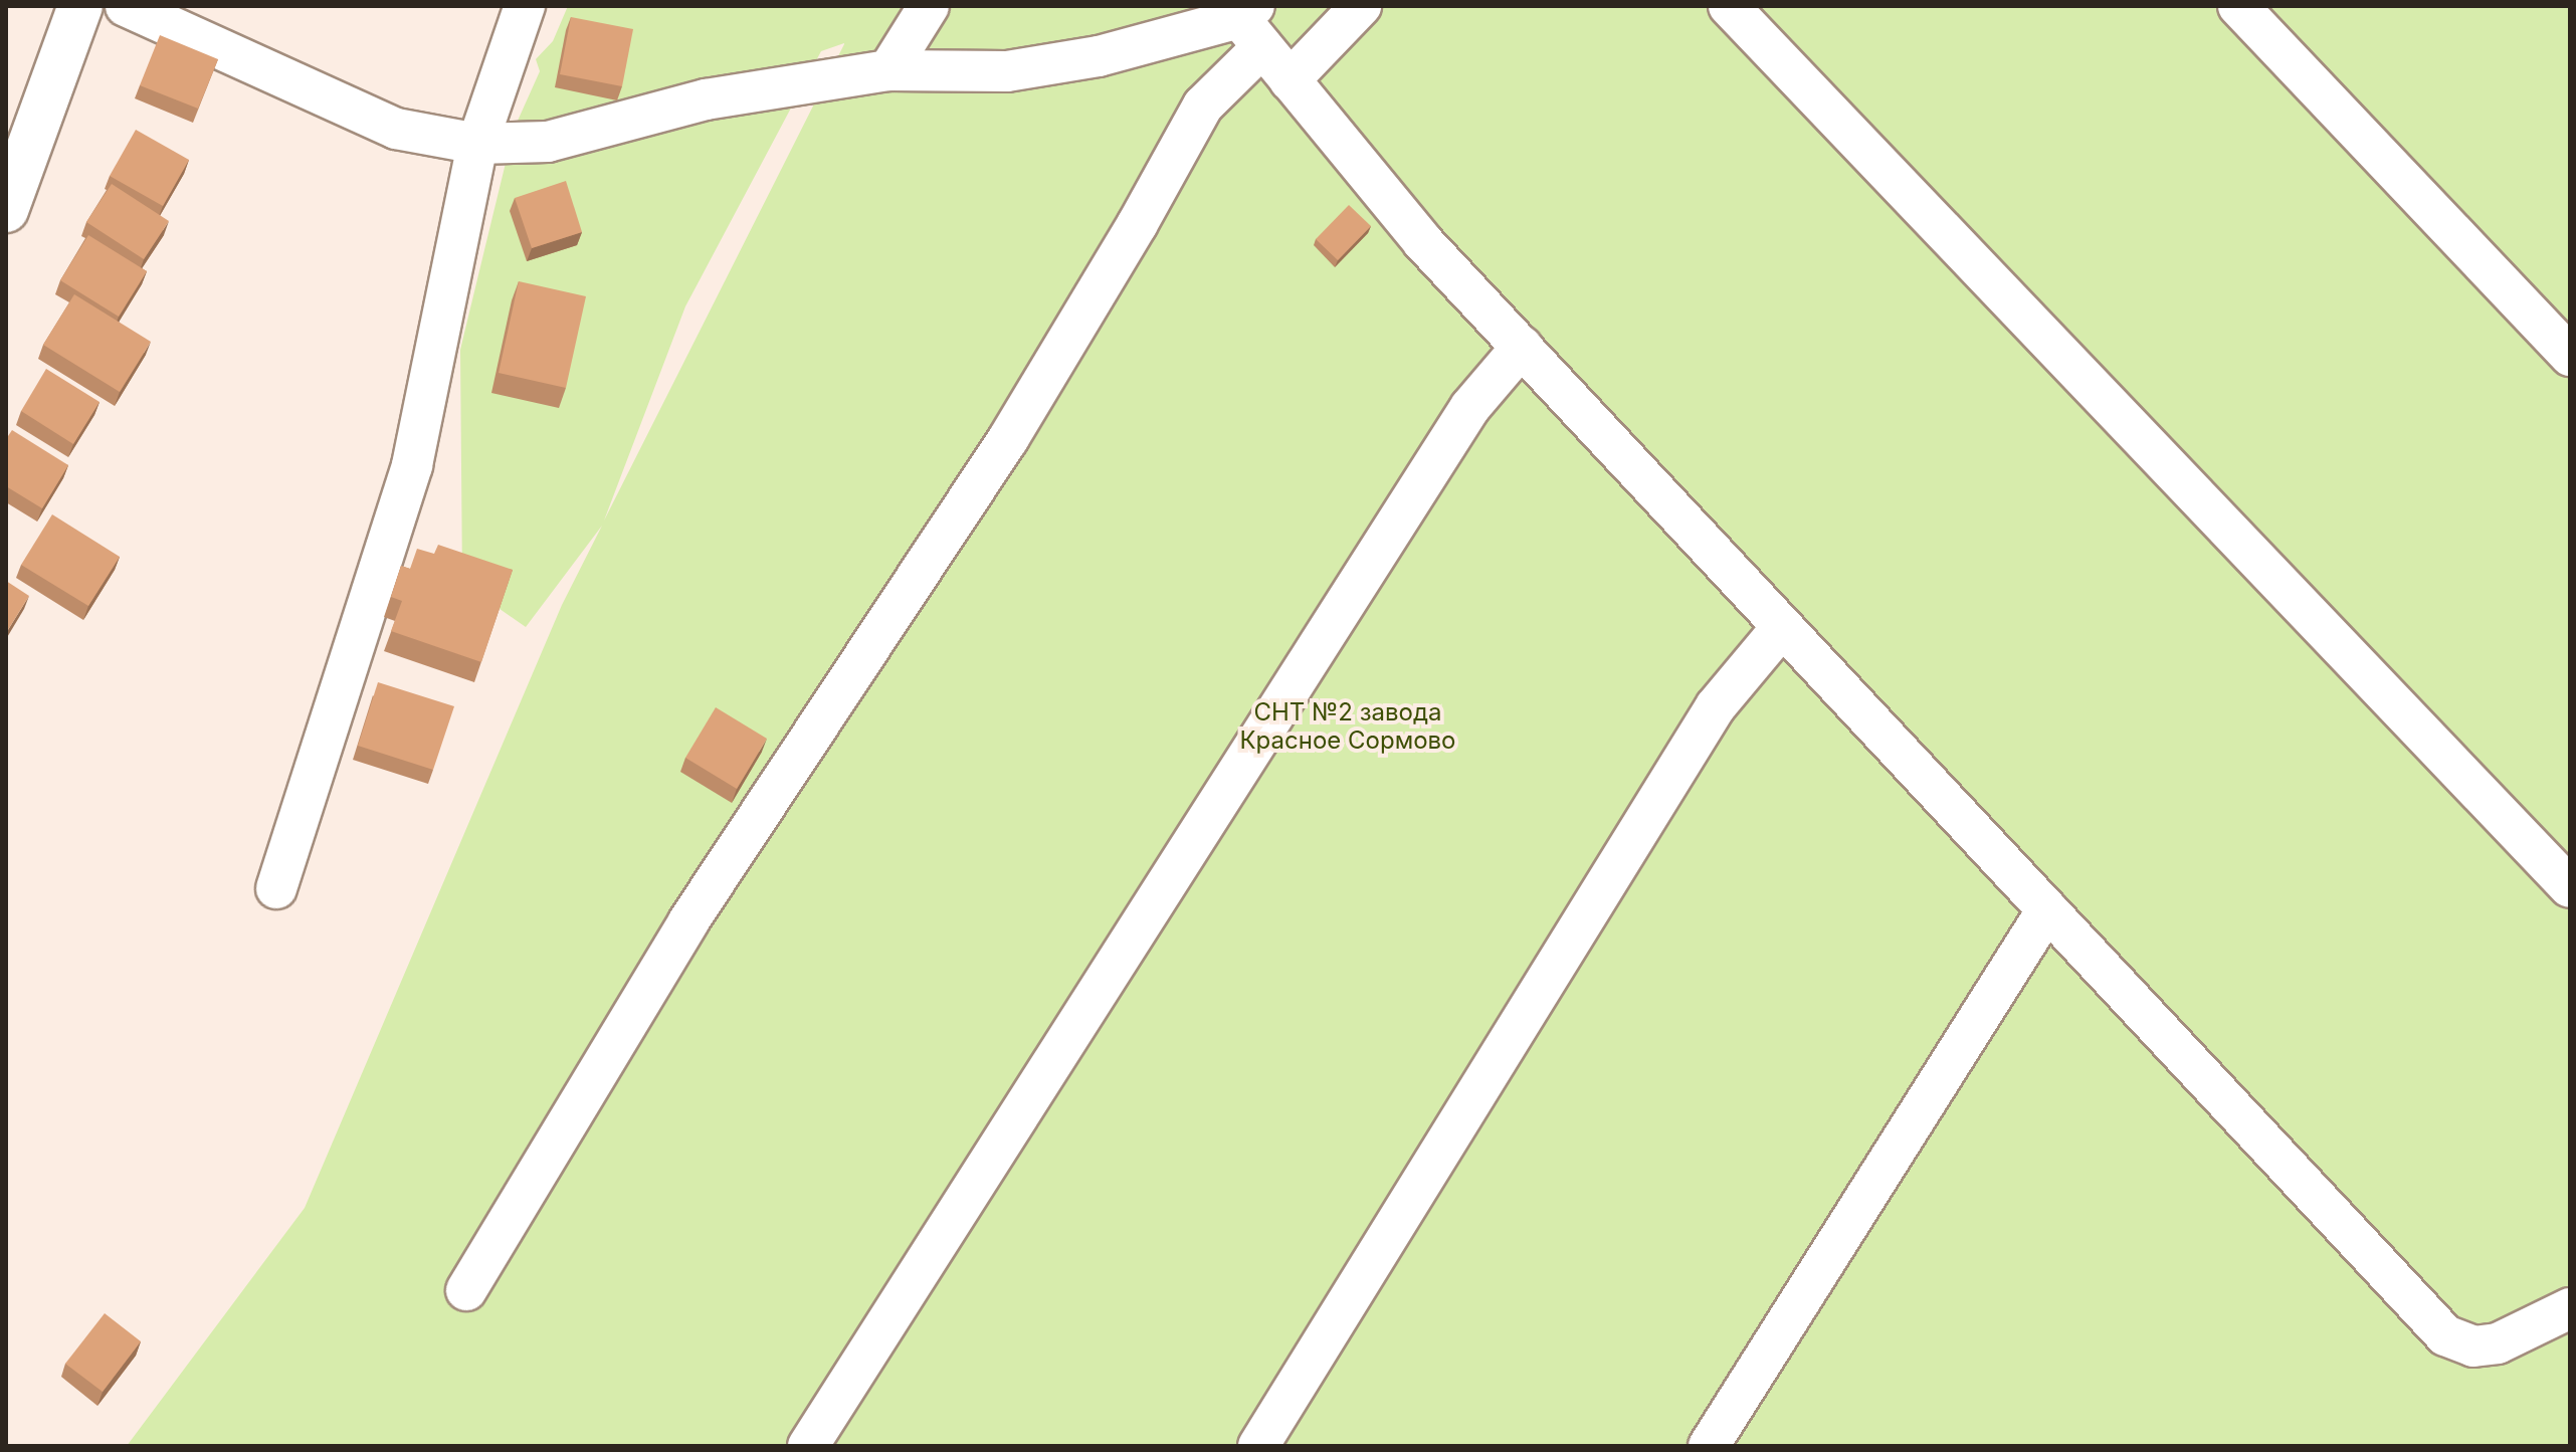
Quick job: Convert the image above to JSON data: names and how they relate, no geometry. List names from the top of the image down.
{
  "parks": ["СНТ №2 завода Красное Сормово"]
}
